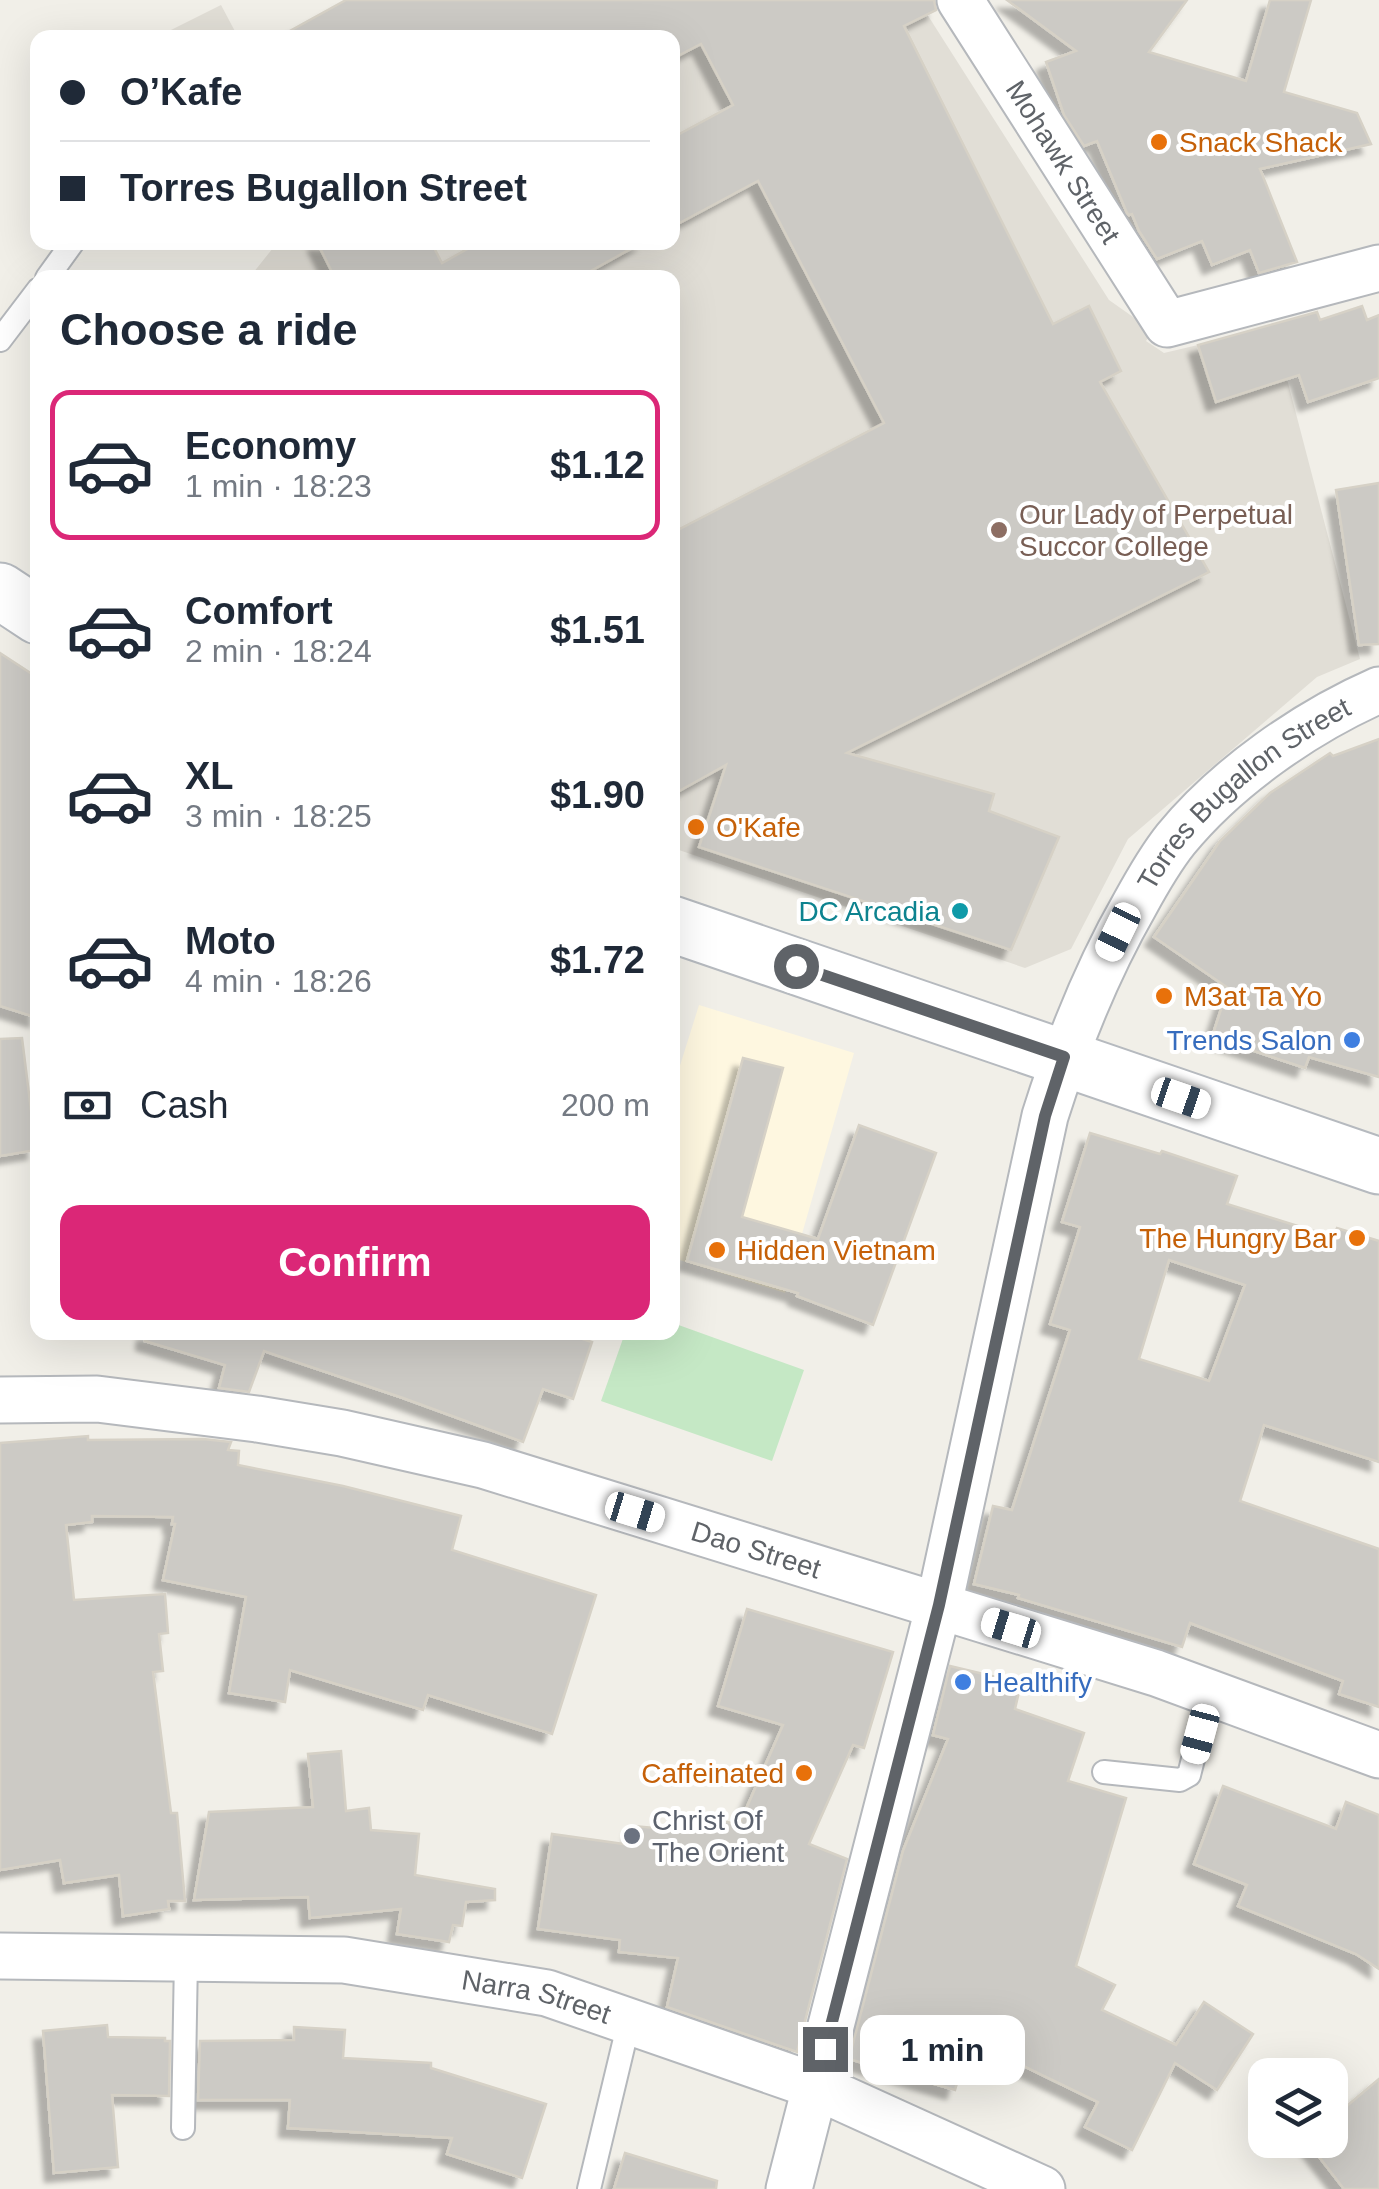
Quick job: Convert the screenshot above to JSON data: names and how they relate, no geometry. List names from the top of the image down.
{
  "streets": {
    "street": [
      "Mohawk Street",
      "Torres Bugallon Street",
      "Dao Street",
      "Narra Street"
    ]
  },
  "crossings": [
    ["Torres Bugallon Street", "Dao Street"],
    ["Torres Bugallon Street", "Narra Street"]
  ],
  "places": [
    "Snack Shack",
    "Our Lady of Perpetual Succor College",
    "O'Kafe",
    "DC Arcadia",
    "M3at Ta Yo",
    "Trends Salon",
    "The Hungry Bar",
    "Hidden Vietnam",
    "Healthify",
    "Caffeinated",
    "Christ Of The Orient"
  ],
  "page": {
    "banner": ["O’Kafe", "Torres Bugallon Street"],
    "heading": "Choose a ride",
    "list": [
      {
        "name": "Economy",
        "note": "1 min · 18:23",
        "value": "$1.12"
      },
      {
        "name": "Comfort",
        "note": "2 min · 18:24",
        "value": "$1.51"
      },
      {
        "name": "XL",
        "note": "3 min · 18:25",
        "value": "$1.90"
      },
      {
        "name": "Moto",
        "note": "4 min · 18:26",
        "value": "$1.72"
      }
    ],
    "pay": ["Cash", "200 m"],
    "buttons": "Confirm",
    "bubble": "1 min"
  }
}
